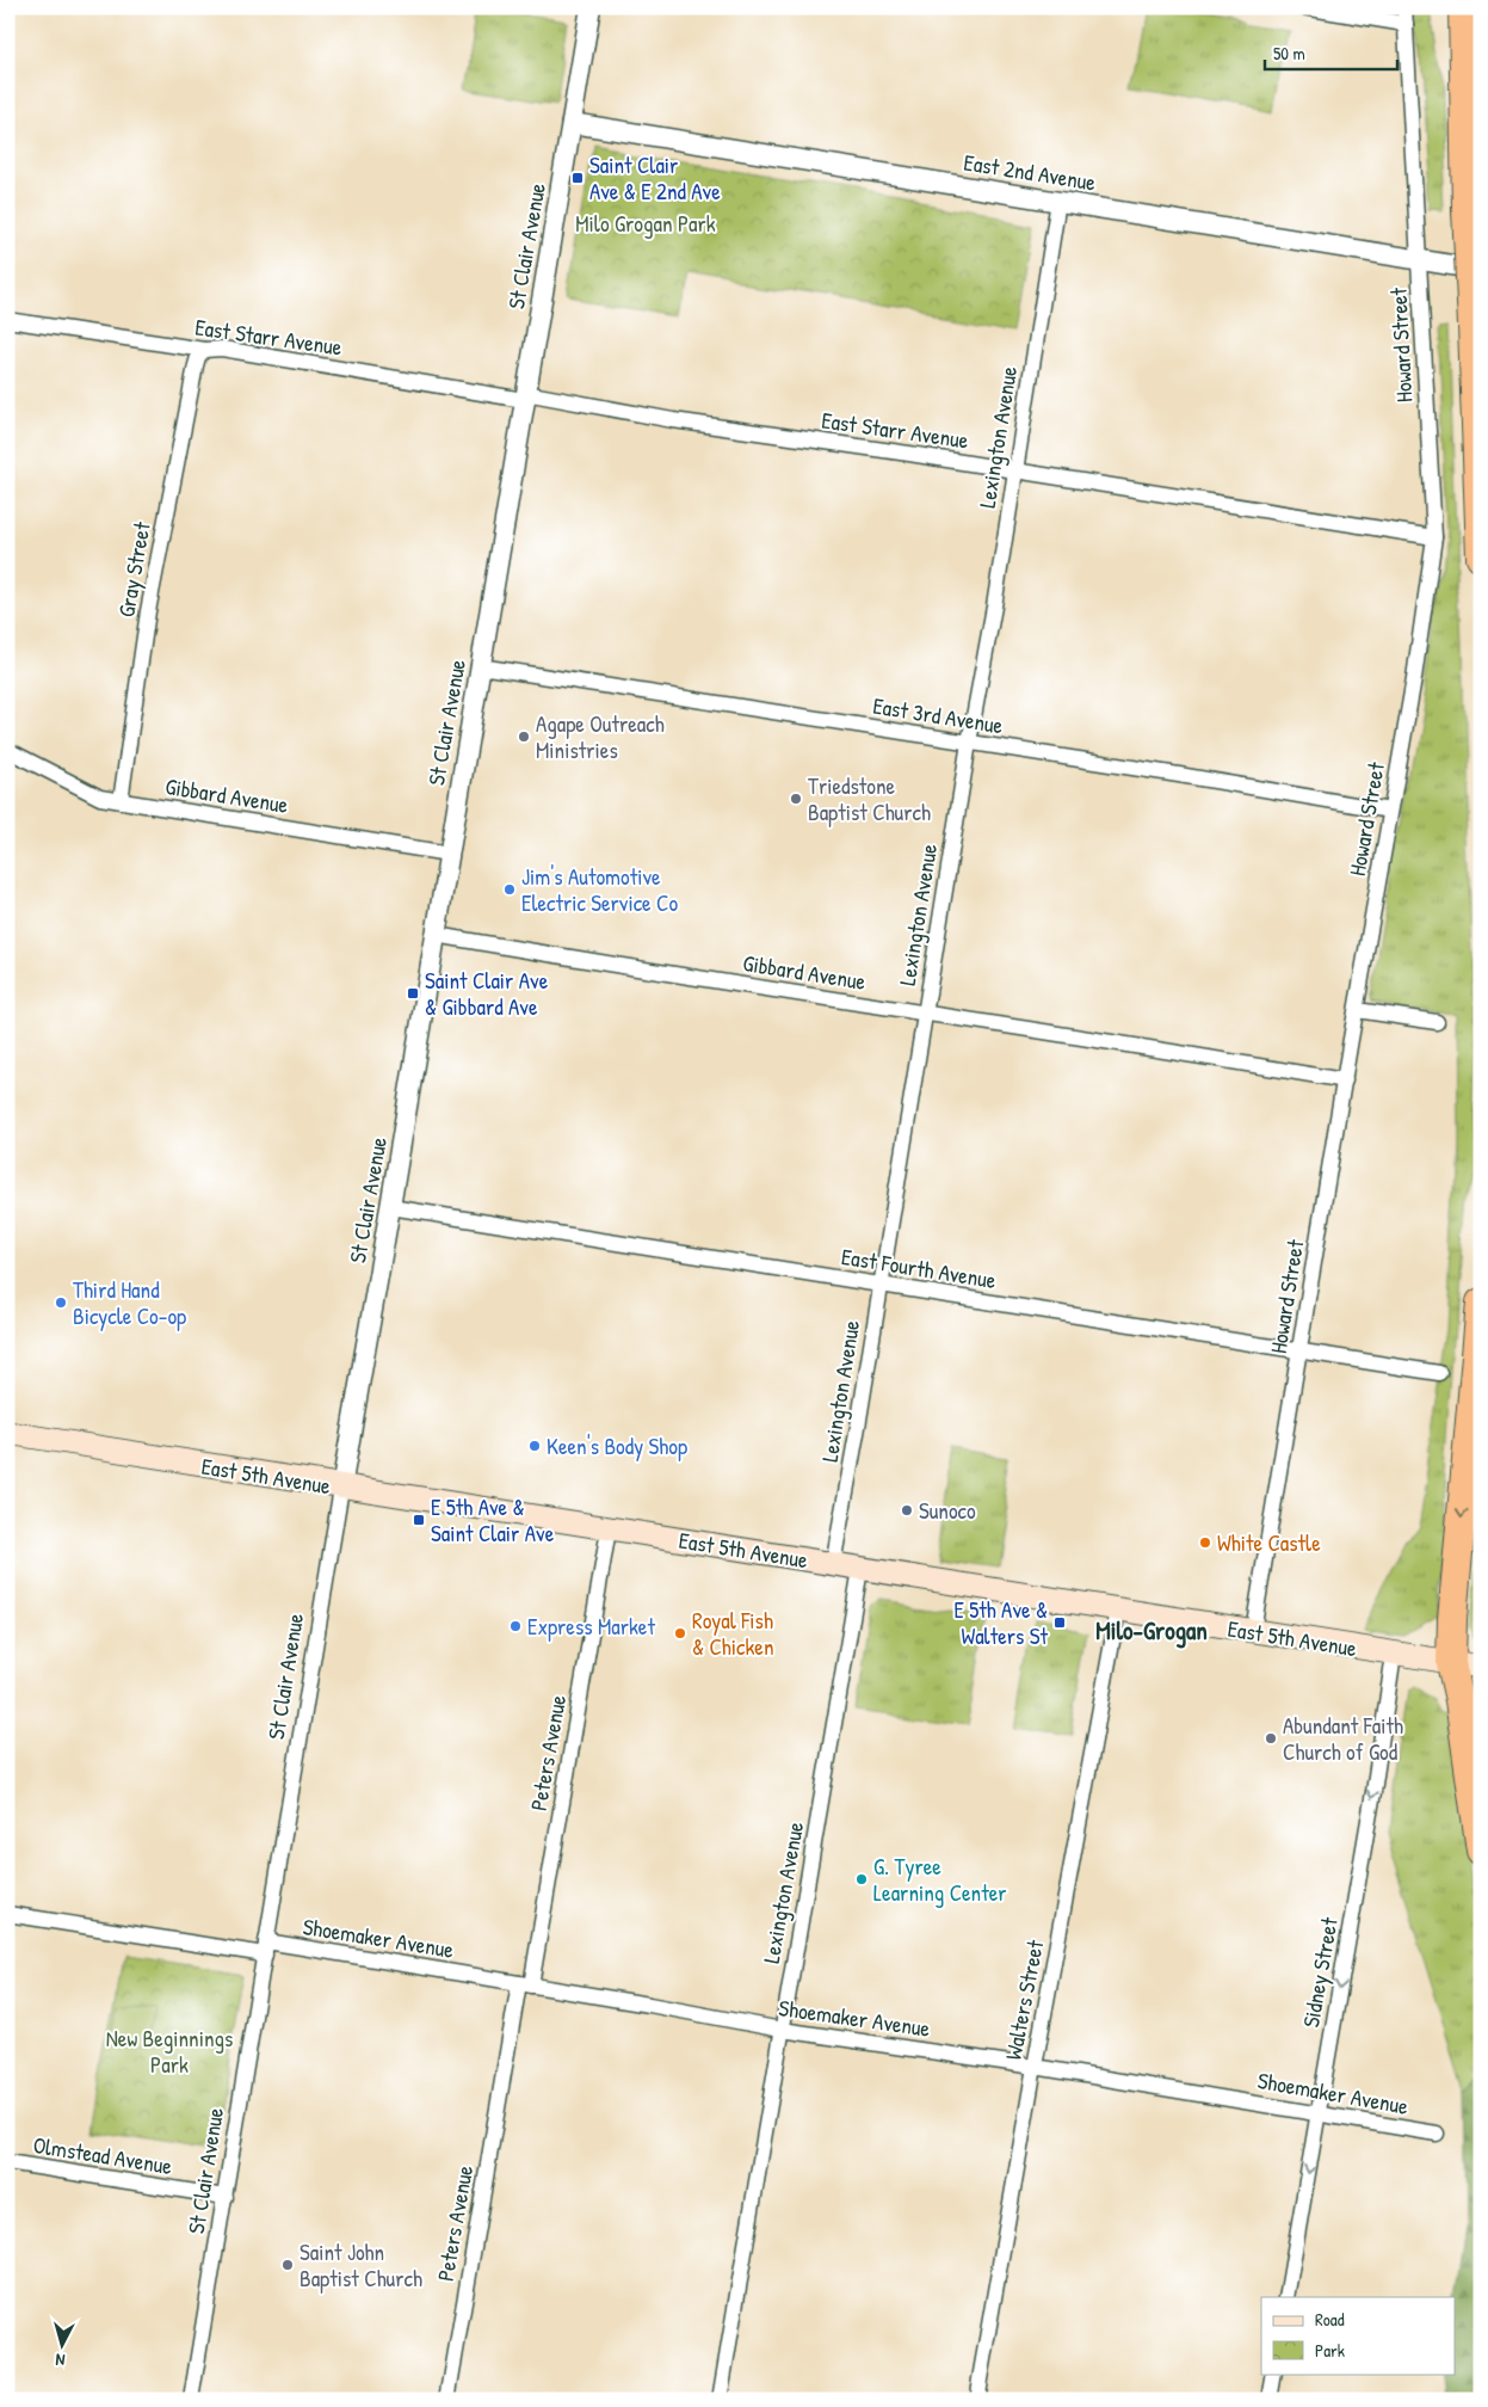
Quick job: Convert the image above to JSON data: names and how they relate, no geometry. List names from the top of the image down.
{
  "streets": {
    "main road": ["East 5th Avenue"],
    "street": [
      "East 2nd Avenue",
      "St Clair Avenue",
      "East Starr Avenue",
      "Howard Street",
      "Lexington Avenue",
      "Gray Street",
      "East 3rd Avenue",
      "Gibbard Avenue",
      "East Fourth Avenue",
      "Peters Avenue",
      "Shoemaker Avenue",
      "Sidney Street",
      "Walters Street",
      "Olmstead Avenue"
    ]
  },
  "crossings": [
    ["East 2nd Avenue", "St Clair Avenue"],
    ["East 2nd Avenue", "Howard Street"],
    ["East 2nd Avenue", "Lexington Avenue"],
    ["St Clair Avenue", "East Starr Avenue"],
    ["St Clair Avenue", "East 3rd Avenue"],
    ["St Clair Avenue", "Gibbard Avenue"],
    ["St Clair Avenue", "East Fourth Avenue"],
    ["St Clair Avenue", "East 5th Avenue"],
    ["St Clair Avenue", "Shoemaker Avenue"],
    ["St Clair Avenue", "Olmstead Avenue"],
    ["East Starr Avenue", "Howard Street"],
    ["East Starr Avenue", "Lexington Avenue"],
    ["East Starr Avenue", "Gray Street"],
    ["Howard Street", "East 3rd Avenue"],
    ["Howard Street", "Gibbard Avenue"],
    ["Howard Street", "East Fourth Avenue"],
    ["Howard Street", "East 5th Avenue"],
    ["Lexington Avenue", "East 3rd Avenue"],
    ["Lexington Avenue", "Gibbard Avenue"],
    ["Lexington Avenue", "East Fourth Avenue"],
    ["Lexington Avenue", "East 5th Avenue"],
    ["Lexington Avenue", "Shoemaker Avenue"],
    ["Gray Street", "Gibbard Avenue"],
    ["East 5th Avenue", "Peters Avenue"],
    ["East 5th Avenue", "Sidney Street"],
    ["East 5th Avenue", "Walters Street"],
    ["Peters Avenue", "Shoemaker Avenue"],
    ["Shoemaker Avenue", "Sidney Street"],
    ["Shoemaker Avenue", "Walters Street"]
  ],
  "one_way": ["Sidney Street"],
  "districts": ["Milo-Grogan"],
  "parks": ["Milo Grogan Park", "New Beginnings Park"],
  "places": {
    "transit": [
      "Saint Clair Ave & E 2nd Ave",
      "Saint Clair Ave & Gibbard Ave",
      "E 5th Ave & Saint Clair Ave",
      "E 5th Ave & Walters St"
    ],
    "other": [
      "Agape Outreach Ministries",
      "Triedstone Baptist Church",
      "Jim's Automotive Electric Service Co",
      "Third Hand Bicycle Co-op",
      "Keen's Body Shop",
      "Sunoco",
      "White Castle",
      "Express Market",
      "Royal Fish & Chicken",
      "Abundant Faith Church of God",
      "G. Tyree Learning Center",
      "Saint John Baptist Church"
    ]
  },
  "legend": ["Road", "Park"],
  "scale_bar": "50 m",
  "north": "bottom"
}
